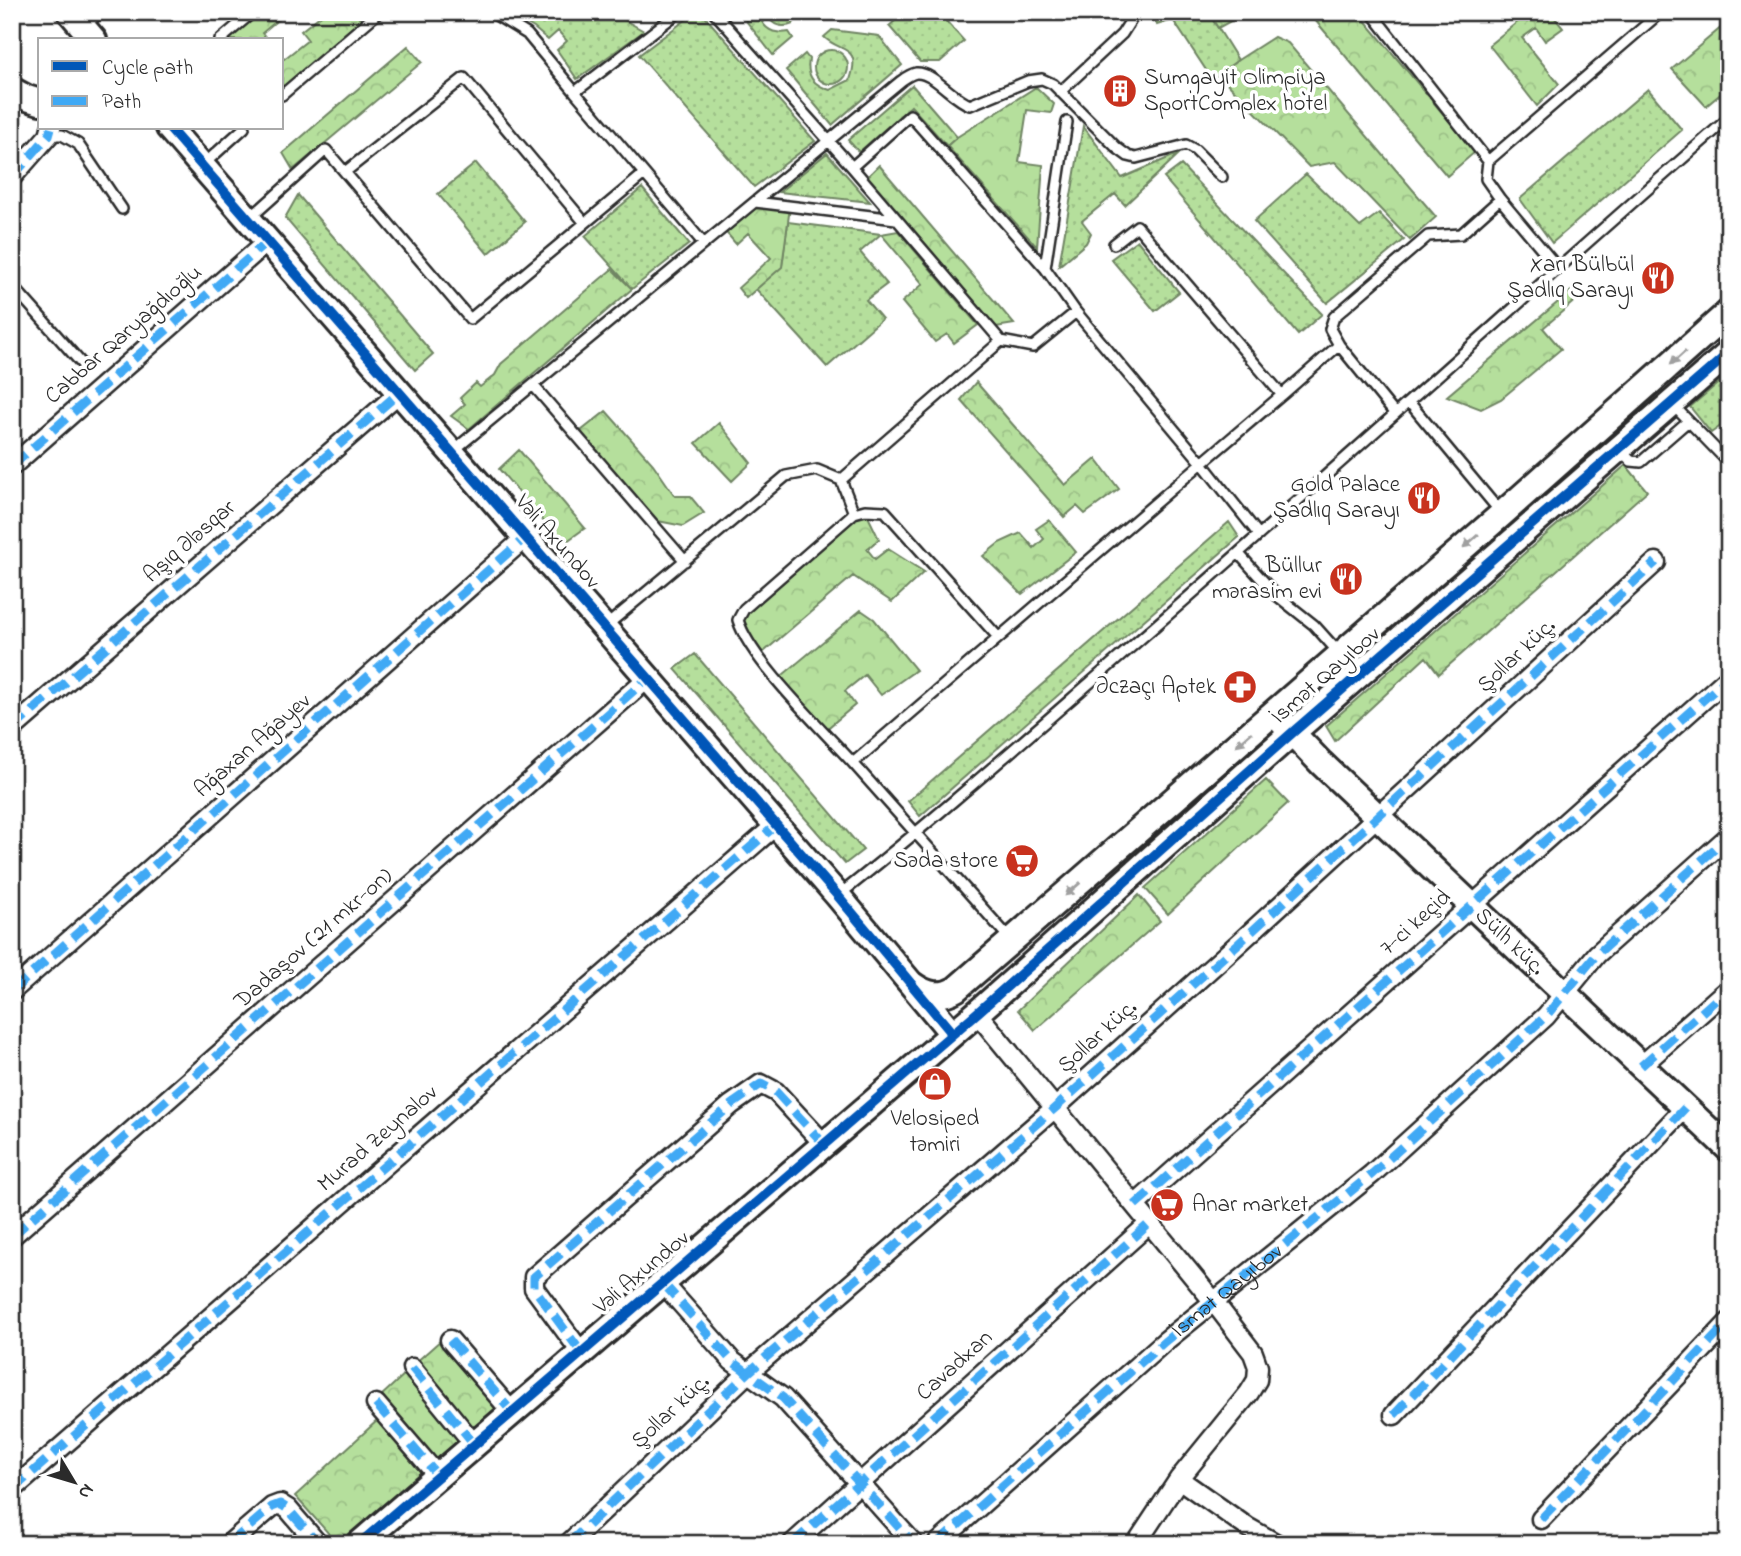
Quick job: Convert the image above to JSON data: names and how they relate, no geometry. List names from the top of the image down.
{
  "streets": {
    "street": [
      "Cabbar Qaryağdıoğlu",
      "Aşıq Ələsqar",
      "Vəli Axundov",
      "Şollar küç.",
      "İsmət Qayıbov",
      "Ağaxan Ağayev",
      "7-ci keçid",
      "Dadaşov (21 mkr-on)",
      "Sülh küç.",
      "Murad Zeynalov",
      "Cavadxan"
    ]
  },
  "crossings": [
    ["Cabbar Qaryağdıoğlu", "Vəli Axundov"],
    ["Aşıq Ələsqar", "Vəli Axundov"],
    ["Vəli Axundov", "İsmət Qayıbov"],
    ["Vəli Axundov", "Ağaxan Ağayev"],
    ["Vəli Axundov", "Dadaşov (21 mkr-on)"],
    ["Vəli Axundov", "Murad Zeynalov"],
    ["Şollar küç.", "Sülh küç."],
    ["İsmət Qayıbov", "Sülh küç."],
    ["7-ci keçid", "Sülh küç."]
  ],
  "places": {
    "building": ["Sumgayit Olimpiya SportComplex hotel"],
    "restaurant": ["Xarı Bülbül Şadlıq Sarayı", "Gold Palace Şadlıq Sarayı", "Büllur mərasim evi"],
    "pharmacy": ["Əczaçı Aptek"],
    "supermarket": ["Səda store", "Anar market"],
    "shop": ["Velosiped təmiri"]
  },
  "legend": ["Cycle path", "Path"],
  "north": "bottom right"
}
